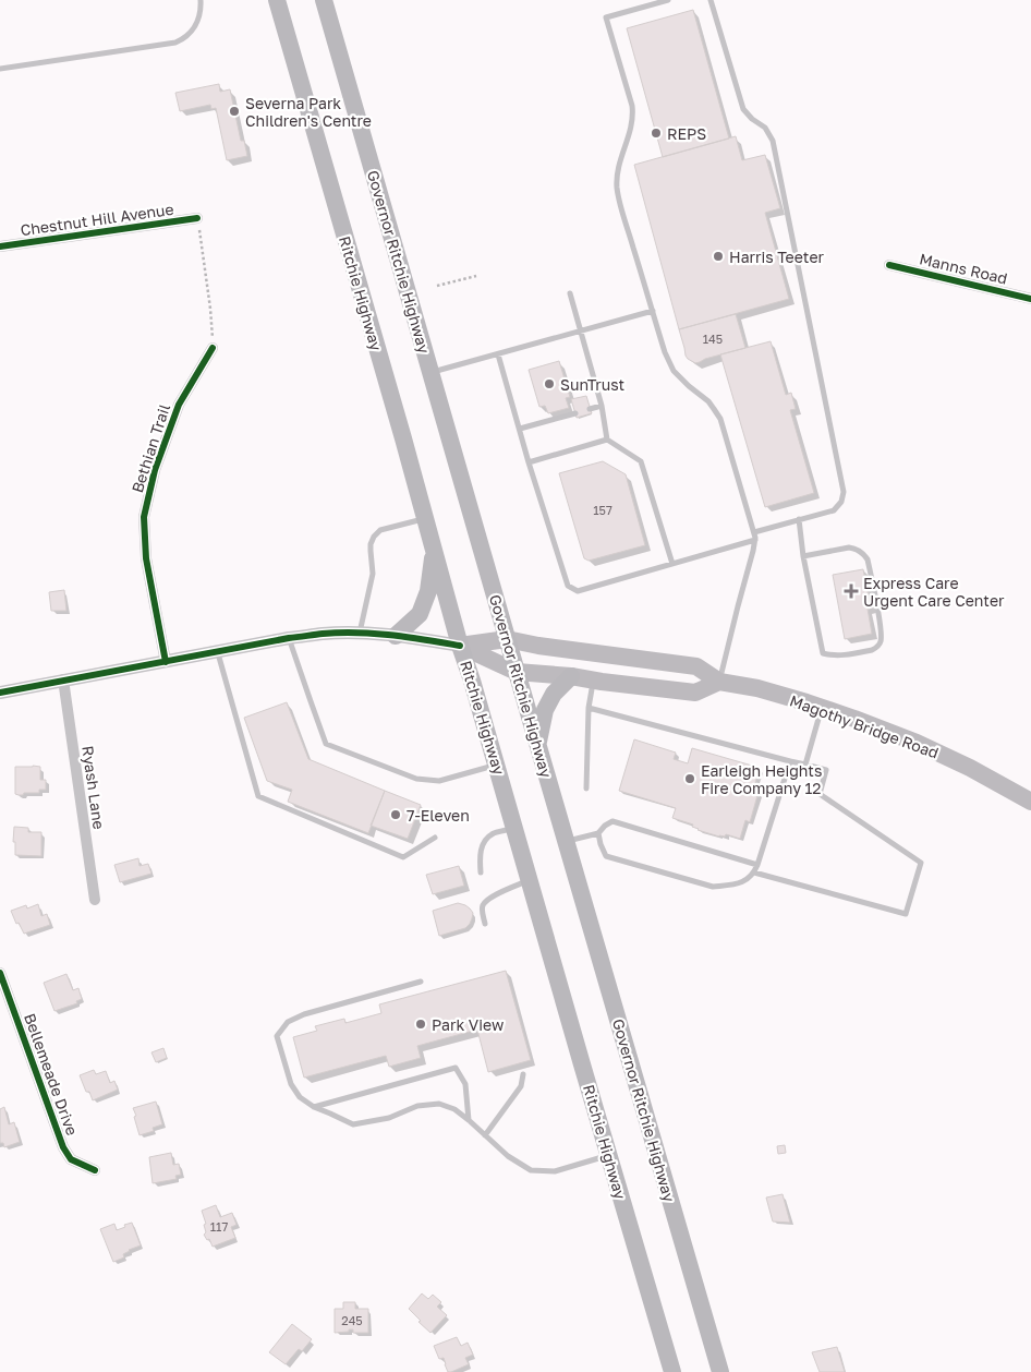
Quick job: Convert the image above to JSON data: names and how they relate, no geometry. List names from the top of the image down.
{
  "streets": {
    "highway": ["Governor Ritchie Highway", "Ritchie Highway"],
    "main road": ["Magothy Bridge Road"],
    "street": [
      "Chestnut Hill Avenue",
      "Manns Road",
      "Bethian Trail",
      "Ryash Lane",
      "Bellemeade Drive"
    ]
  },
  "crossings": [
    ["Governor Ritchie Highway", "Magothy Bridge Road"],
    ["Ritchie Highway", "Magothy Bridge Road"]
  ],
  "places": {
    "other": [
      "Severna Park Children's Centre",
      "REPS",
      "Harris Teeter",
      "SunTrust",
      "Earleigh Heights Fire Company 12",
      "7-Eleven",
      "Park View"
    ],
    "health": ["Express Care Urgent Care Center"]
  },
  "house_numbers": [
    "145",
    "157",
    "117",
    "245"
  ]
}
